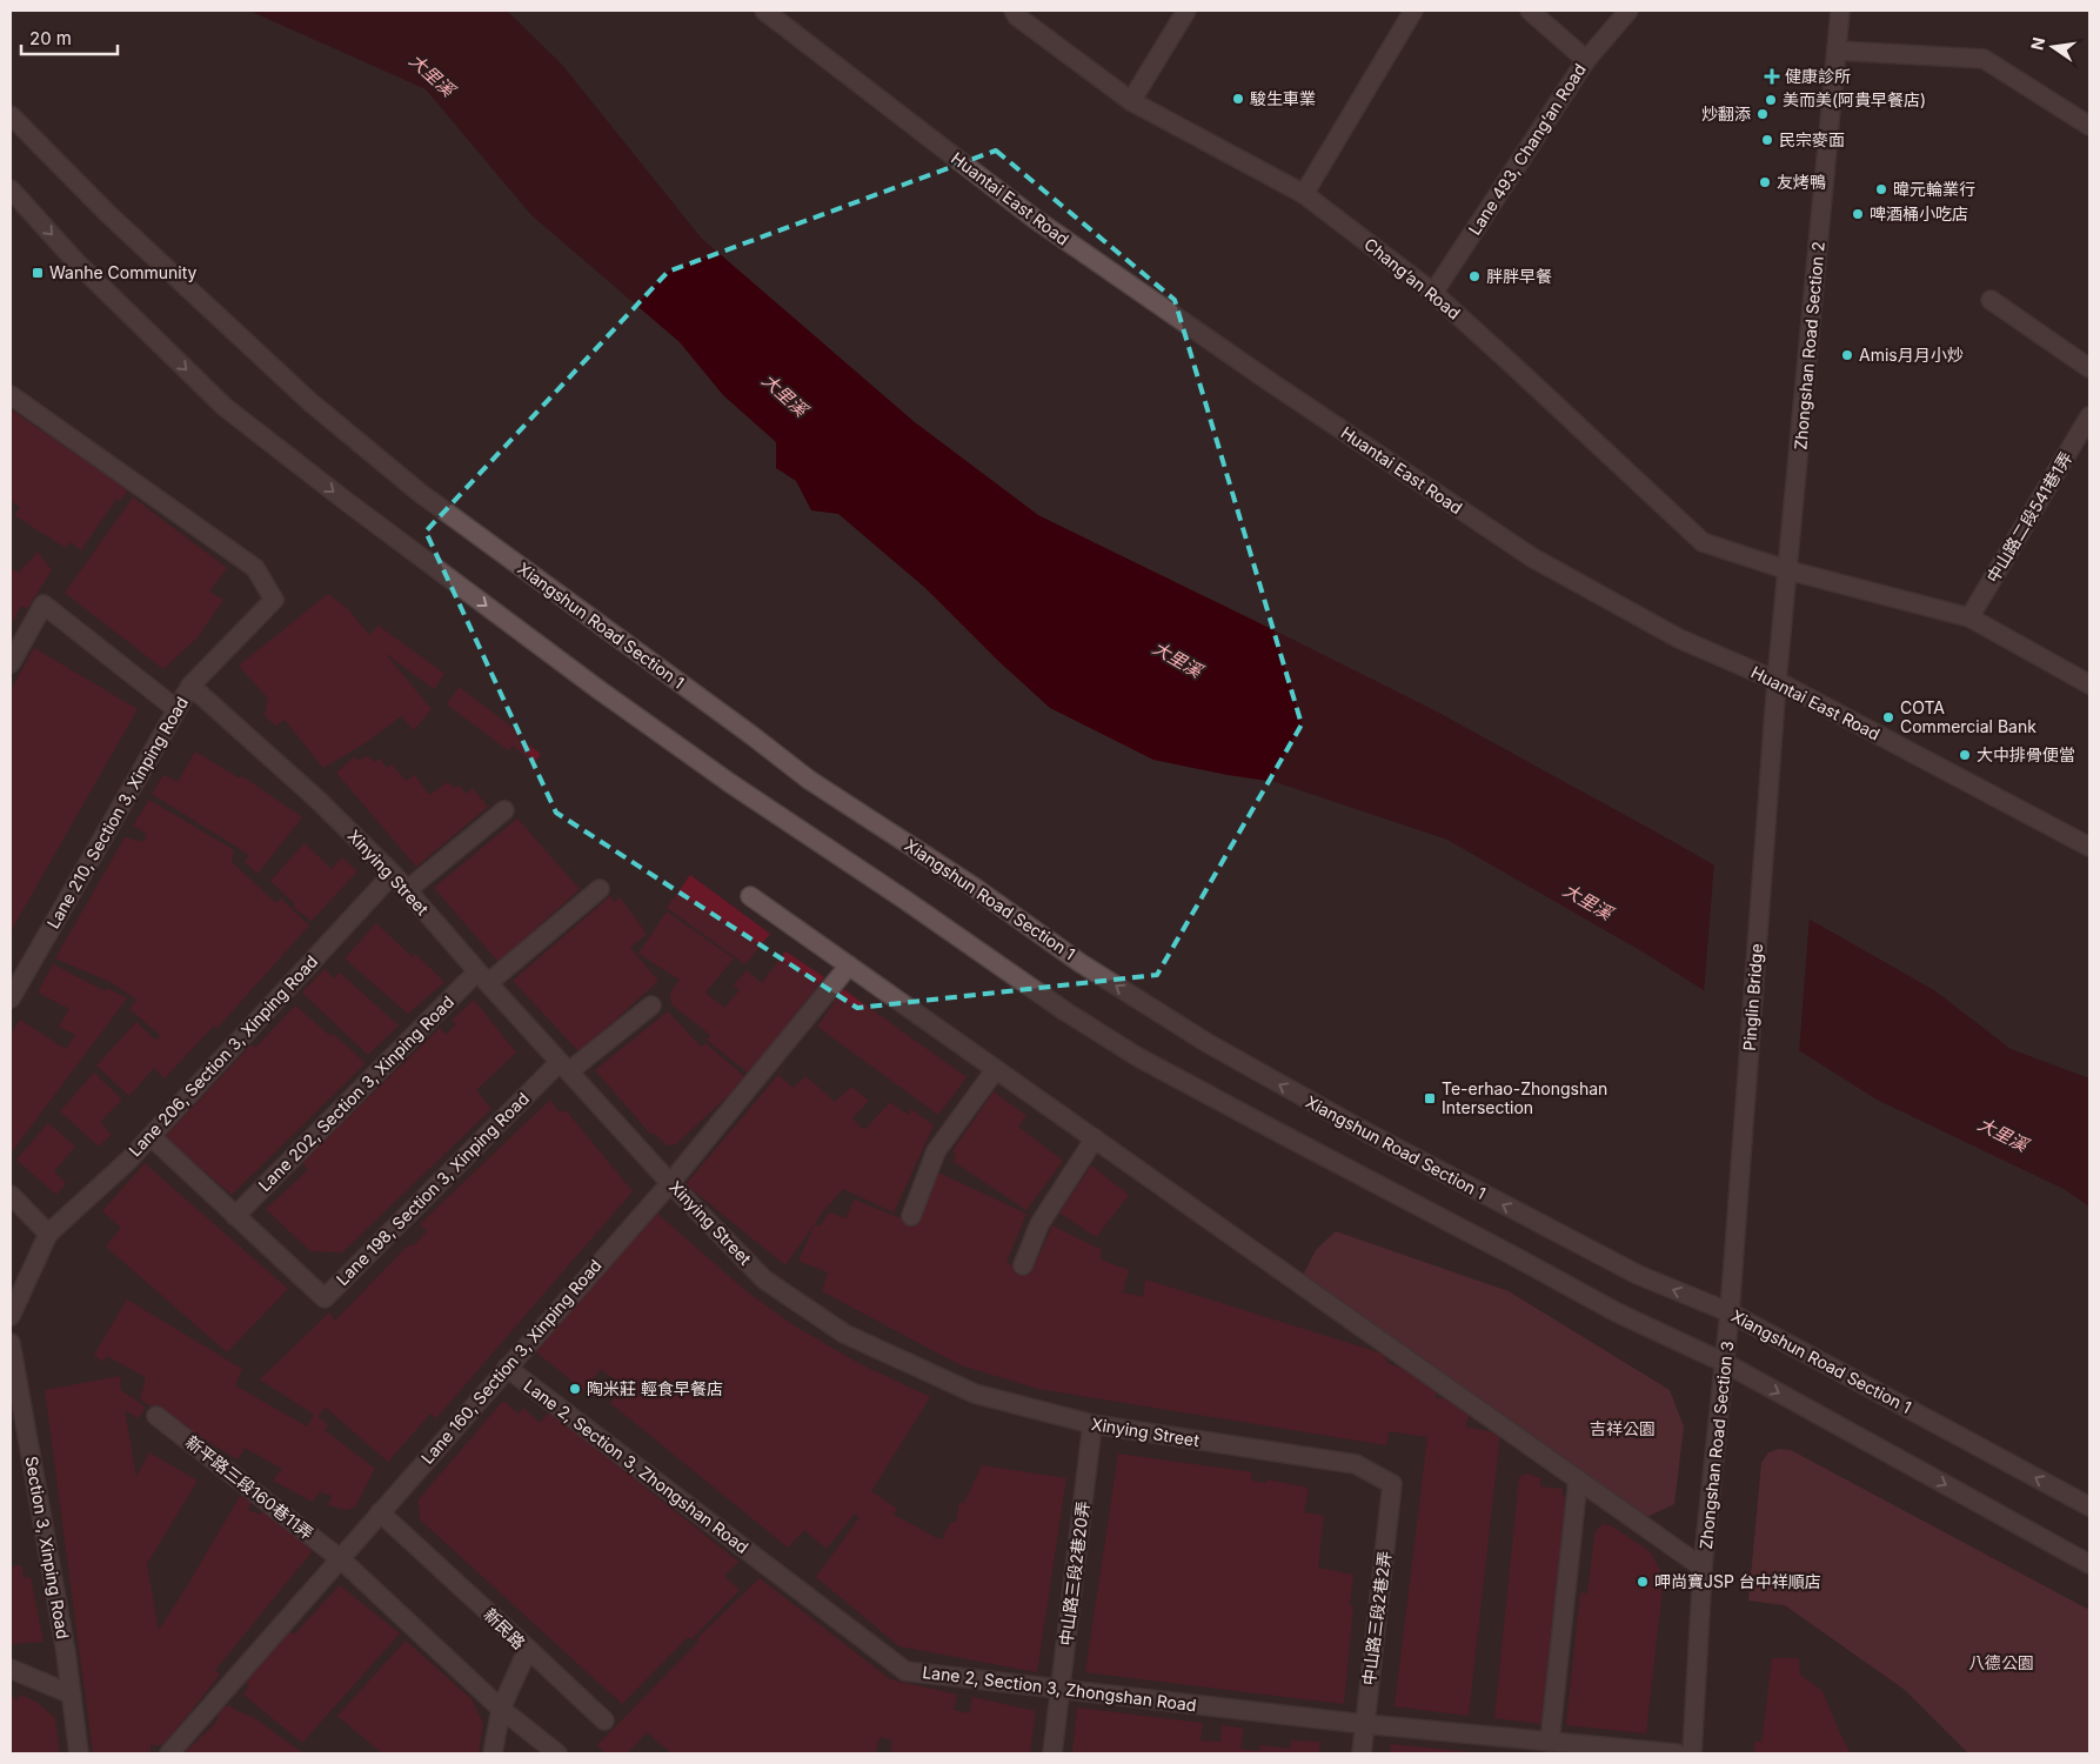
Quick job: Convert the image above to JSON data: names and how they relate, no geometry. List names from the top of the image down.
{
  "streets": {
    "street": [
      "Lane 493, Chang’an Road",
      "Huantai East Road",
      "Chang’an Road",
      "Zhongshan Road Section 2",
      "中山路二段541巷1弄",
      "Xiangshun Road Section 1",
      "Lane 210, Section 3, Xinping Road",
      "Xinying Street",
      "Pinglin Bridge",
      "Lane 206, Section 3, Xinping Road",
      "Lane 202, Section 3, Xinping Road",
      "Lane 198, Section 3, Xinping Road",
      "Lane 160, Section 3, Xinping Road",
      "Zhongshan Road Section 3",
      "Lane 2, Section 3, Zhongshan Road",
      "新平路三段160巷11弄",
      "Section 3, Xinping Road",
      "中山路三段2巷20弄",
      "中山路三段2巷2弄",
      "新民路"
    ]
  },
  "crossings": [
    ["Lane 493, Chang’an Road", "Chang’an Road"],
    ["Huantai East Road", "Zhongshan Road Section 2"],
    ["Huantai East Road", "Pinglin Bridge"],
    ["Chang’an Road", "Zhongshan Road Section 2"],
    ["Chang’an Road", "中山路二段541巷1弄"],
    ["Zhongshan Road Section 2", "Pinglin Bridge"],
    ["Xiangshun Road Section 1", "Pinglin Bridge"],
    ["Xiangshun Road Section 1", "Zhongshan Road Section 3"],
    ["Lane 210, Section 3, Xinping Road", "Xinying Street"],
    ["Xinying Street", "Lane 206, Section 3, Xinping Road"],
    ["Xinying Street", "Lane 202, Section 3, Xinping Road"],
    ["Xinying Street", "Lane 198, Section 3, Xinping Road"],
    ["Xinying Street", "Lane 160, Section 3, Xinping Road"],
    ["Xinying Street", "中山路三段2巷20弄"],
    ["Xinying Street", "中山路三段2巷2弄"],
    ["Pinglin Bridge", "Zhongshan Road Section 3"],
    ["Lane 206, Section 3, Xinping Road", "Lane 198, Section 3, Xinping Road"],
    ["Lane 202, Section 3, Xinping Road", "Lane 198, Section 3, Xinping Road"],
    ["Lane 160, Section 3, Xinping Road", "Lane 2, Section 3, Zhongshan Road"],
    ["Lane 160, Section 3, Xinping Road", "新平路三段160巷11弄"],
    ["Lane 160, Section 3, Xinping Road", "新民路"],
    ["Lane 2, Section 3, Zhongshan Road", "中山路三段2巷20弄"],
    ["Lane 2, Section 3, Zhongshan Road", "中山路三段2巷2弄"]
  ],
  "water": ["大里溪"],
  "parks": ["吉祥公園", "八德公園"],
  "places": {
    "health": ["健康診所"],
    "other": [
      "駿生車業",
      "美而美(阿貴早餐店)",
      "炒翻添",
      "民宗麥面",
      "友烤鴨",
      "暐元輪業行",
      "啤酒桶小吃店",
      "胖胖早餐",
      "Amis月月小炒",
      "COTA Commercial Bank",
      "大中排骨便當",
      "陶米莊 輕食早餐店",
      "呷尚寶JSP 台中祥順店"
    ],
    "transit": ["Wanhe Community", "Te-erhao-Zhongshan Intersection"]
  },
  "scale_bar": "20 m",
  "north": "left"
}
